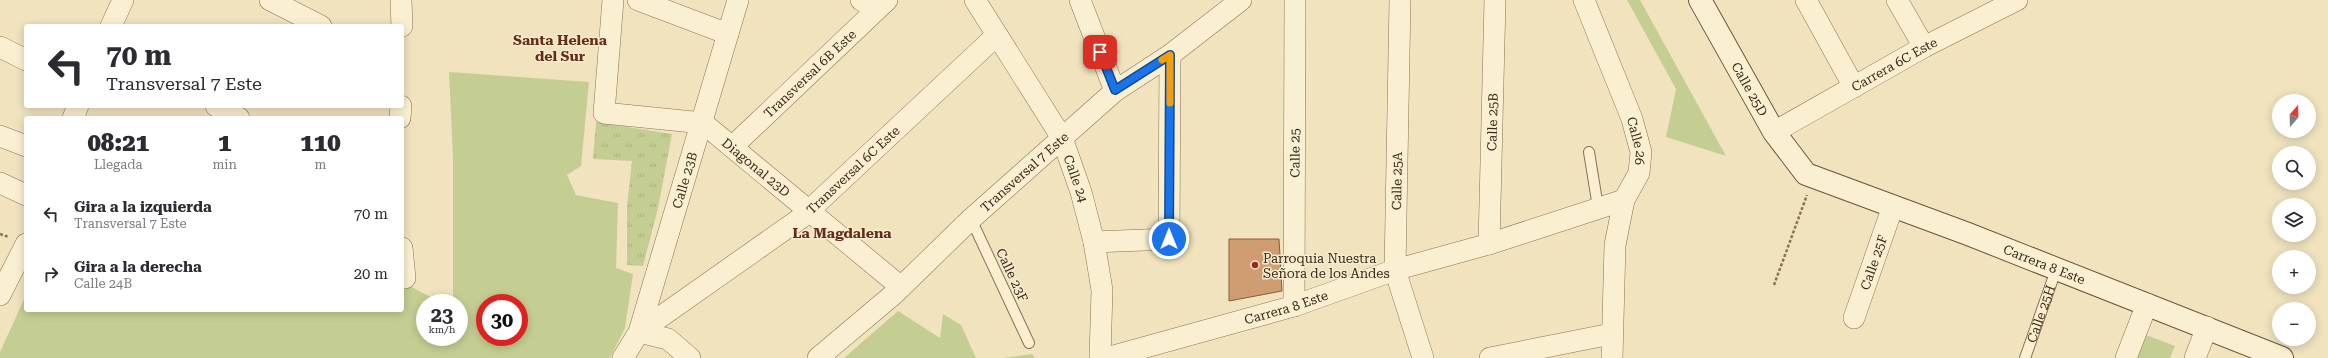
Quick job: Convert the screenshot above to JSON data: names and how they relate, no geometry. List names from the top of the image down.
{
  "streets": {
    "main road": ["Calle 25D", "Carrera 8 Este"],
    "street": [
      "Carrera 6C Este",
      "Transversal 6B Este",
      "Calle 25B",
      "Calle 26",
      "Calle 25",
      "Diagonal 23D",
      "Transversal 6C Este",
      "Transversal 7 Este",
      "Calle 24",
      "Calle 23B",
      "Calle 25A",
      "Calle 25F"
    ],
    "lane": ["Calle 23F", "Calle 25H"]
  },
  "crossings": [
    ["Carrera 6C Este", "Calle 25D"],
    ["Transversal 6B Este", "Diagonal 23D"],
    ["Calle 25D", "Carrera 8 Este"],
    ["Calle 25B", "Carrera 8 Este"],
    ["Calle 26", "Carrera 8 Este"],
    ["Calle 25", "Carrera 8 Este"],
    ["Diagonal 23D", "Transversal 6C Este"],
    ["Diagonal 23D", "Transversal 7 Este"],
    ["Diagonal 23D", "Calle 23B"],
    ["Transversal 6C Este", "Calle 24"],
    ["Transversal 6C Este", "Calle 23B"],
    ["Transversal 7 Este", "Calle 24"],
    ["Transversal 7 Este", "Calle 23F"],
    ["Calle 25A", "Carrera 8 Este"],
    ["Calle 25F", "Carrera 8 Este"],
    ["Carrera 8 Este", "Calle 25H"]
  ],
  "districts": ["Santa Helena del Sur", "La Magdalena"],
  "places": ["Parroquia Nuestra Señora de los Andes"],
  "north": "top",
  "page": {
    "turn": ["70 m", "Transversal 7 Este"],
    "map_buttons": ["+", "−"],
    "eta": [
      "08:21",
      "Llegada",
      "1",
      "min",
      "110",
      "m"
    ],
    "list": [
      {
        "name": "Gira a la izquierda",
        "note": "Transversal 7 Este",
        "value": "70 m"
      },
      {
        "name": "Gira a la derecha",
        "note": "Calle 24B",
        "value": "20 m"
      }
    ],
    "speed": "23 km/h",
    "limit": "30"
  }
}
